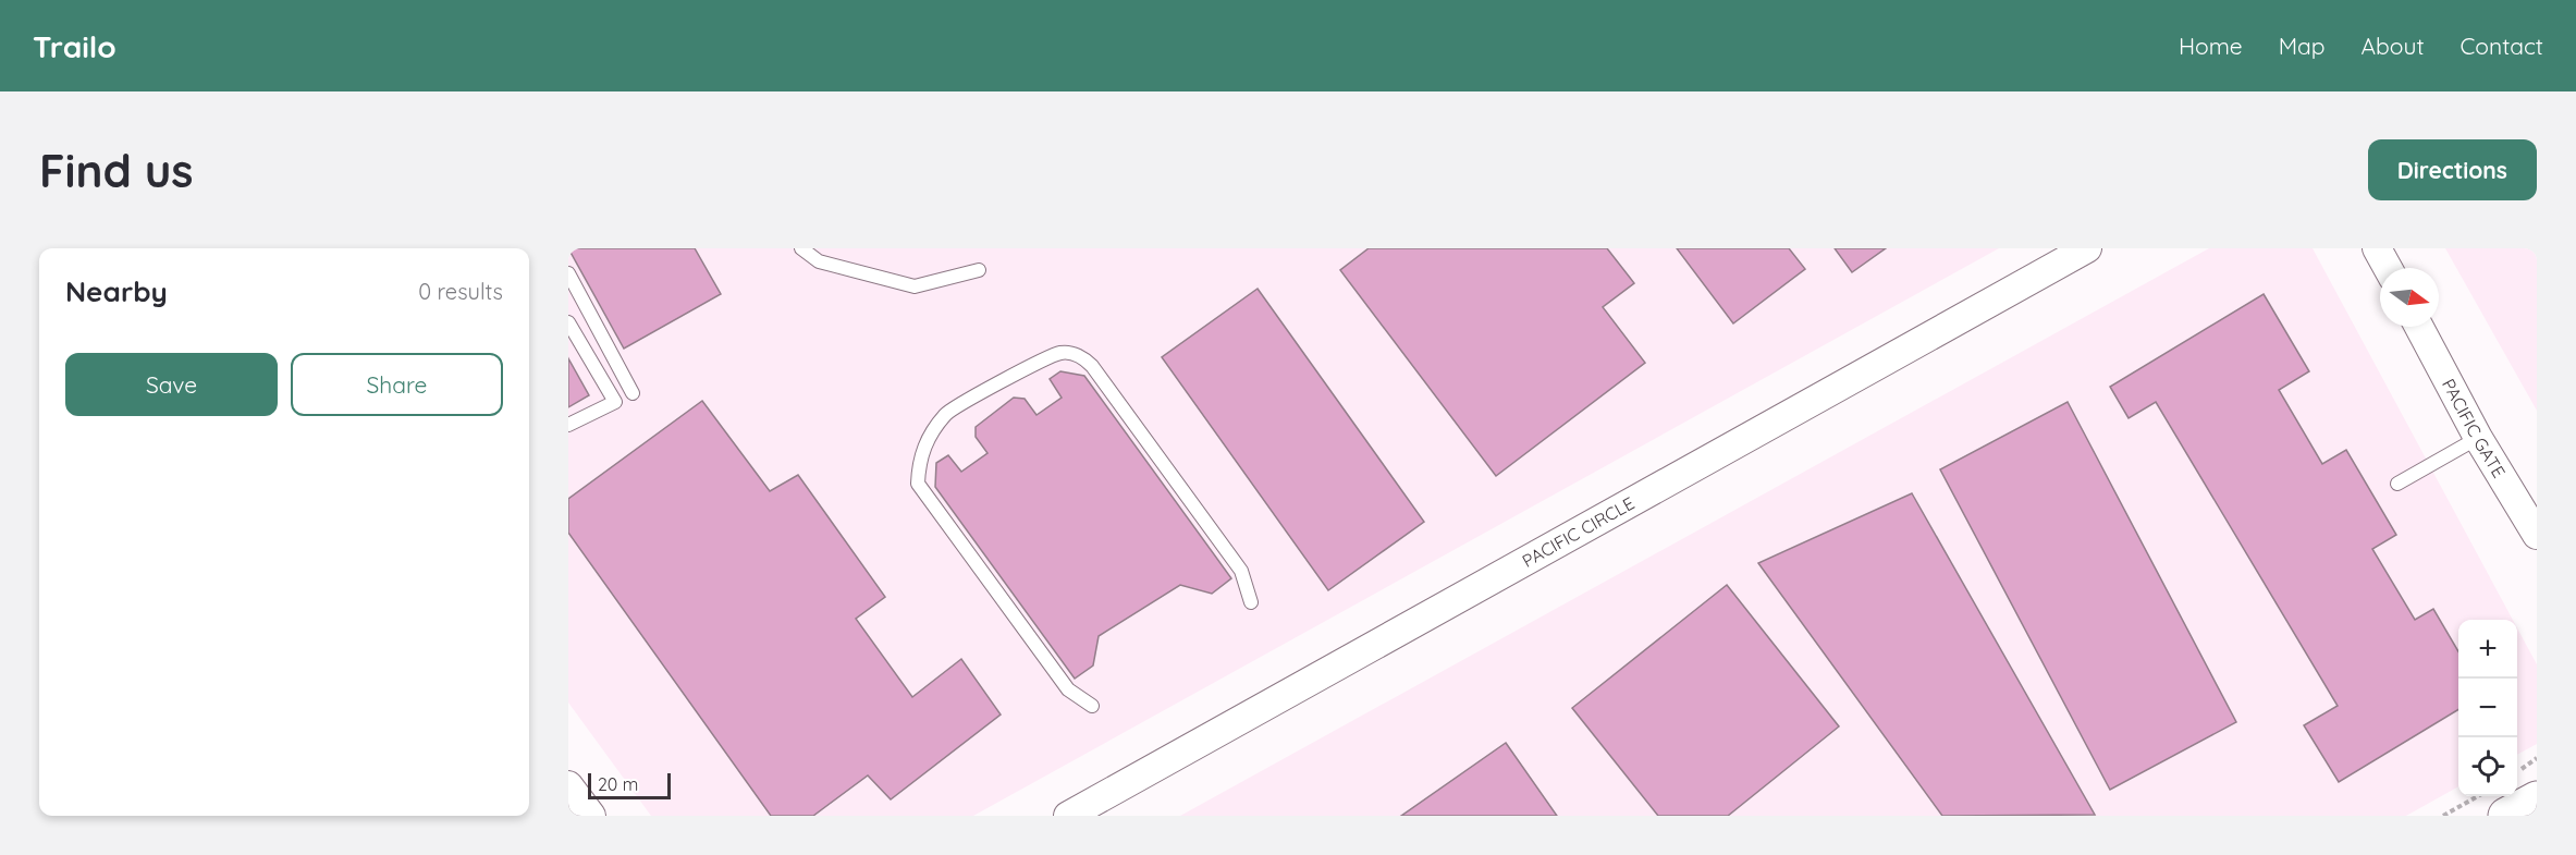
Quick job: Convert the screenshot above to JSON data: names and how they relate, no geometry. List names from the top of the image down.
{
  "streets": {
    "street": ["PACIFIC GATE", "PACIFIC CIRCLE"]
  },
  "scale_bar": "20 m",
  "north": "right",
  "page": {
    "header": "Trailo",
    "nav": [
      "Home",
      "Map",
      "About",
      "Contact"
    ],
    "buttons": [
      "Directions",
      ["Save", "Share"]
    ],
    "title": "Find us",
    "heading": ["Nearby", "0 results"],
    "map_buttons": ["+", "−"],
    "scale": "20 m"
  }
}
